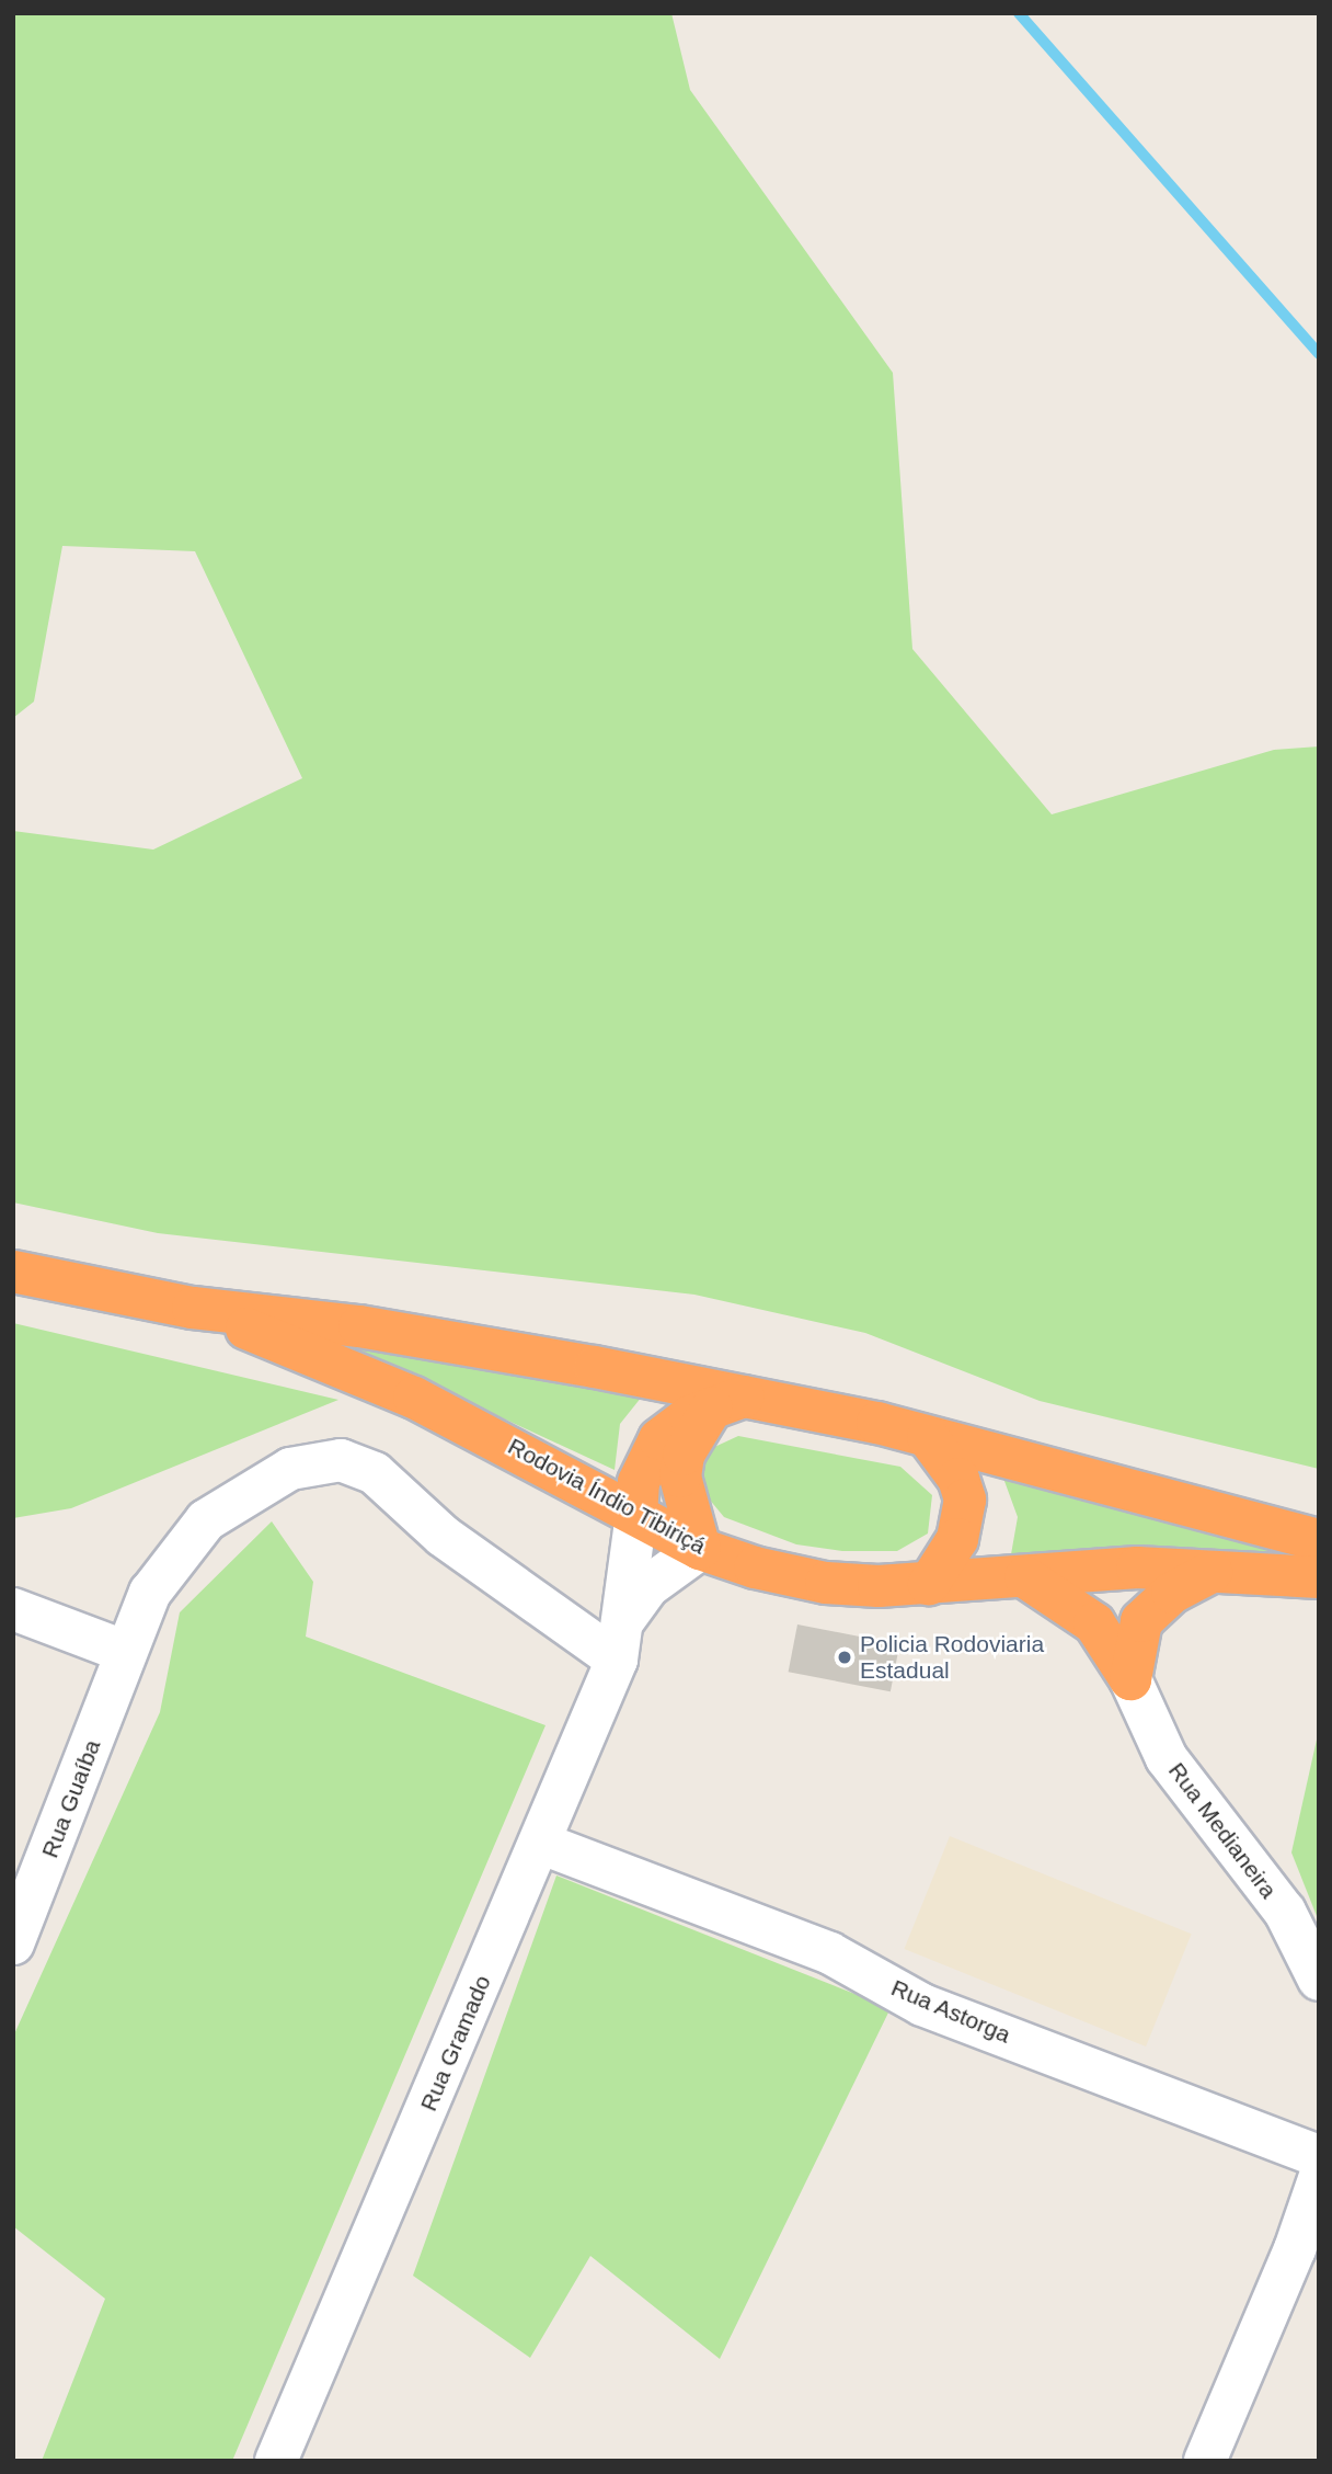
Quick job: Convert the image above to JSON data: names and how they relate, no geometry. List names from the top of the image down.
{
  "streets": {
    "highway": ["Rodovia Índio Tibiriçá"],
    "street": [
      "Rua Guaíba",
      "Rua Medianeira",
      "Rua Astorga",
      "Rua Gramado"
    ]
  },
  "crossings": [
    ["Rodovia Índio Tibiriçá", "Rua Gramado"],
    ["Rua Guaíba", "Rua Gramado"],
    ["Rua Astorga", "Rua Gramado"]
  ],
  "places": ["Policia Rodoviaria Estadual"]
}
